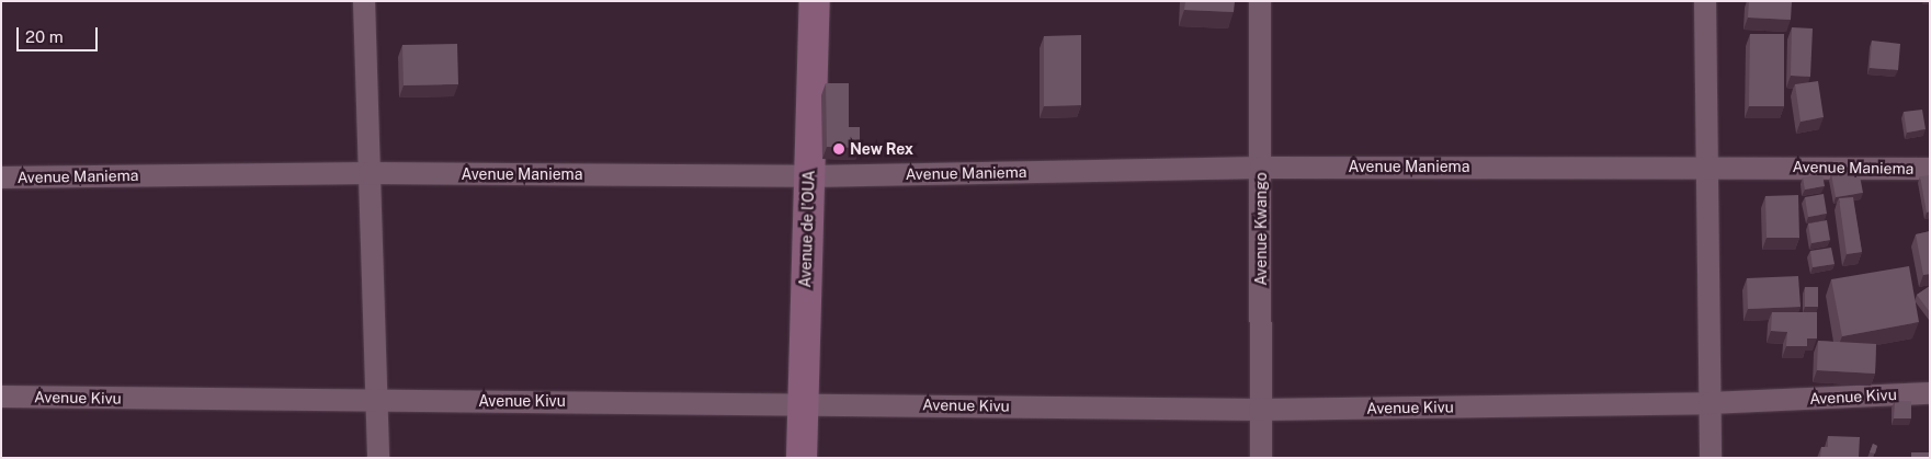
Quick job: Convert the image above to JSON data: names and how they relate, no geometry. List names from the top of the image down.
{
  "streets": {
    "street": [
      "Avenue Maniema",
      "Avenue de l’OUA",
      "Avenue Kwango",
      "Avenue Kivu"
    ]
  },
  "crossings": [
    ["Avenue Maniema", "Avenue de l’OUA"],
    ["Avenue Maniema", "Avenue Kwango"],
    ["Avenue de l’OUA", "Avenue Kivu"],
    ["Avenue Kwango", "Avenue Kivu"]
  ],
  "places": ["New Rex"],
  "scale_bar": "20 m"
}
